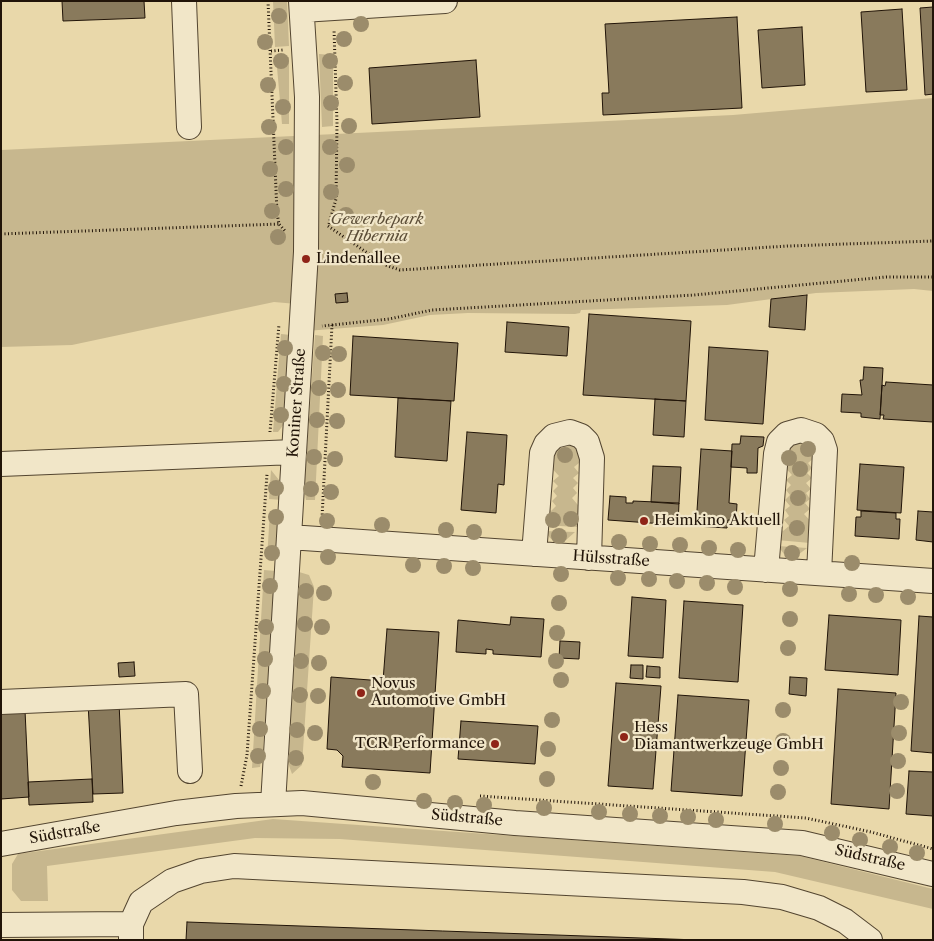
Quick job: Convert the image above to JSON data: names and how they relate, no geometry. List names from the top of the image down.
{
  "streets": {
    "street": ["Koniner Straße", "Hülsstraße", "Südstraße"]
  },
  "crossings": [
    ["Koniner Straße", "Hülsstraße"],
    ["Koniner Straße", "Südstraße"]
  ],
  "parks": ["Gewerbepark Hibernia"],
  "places": [
    "Lindenallee",
    "Heimkino Aktuell",
    "Novus Automotive GmbH",
    "Hess Diamantwerkzeuge GmbH",
    "TCR Performance"
  ]
}
